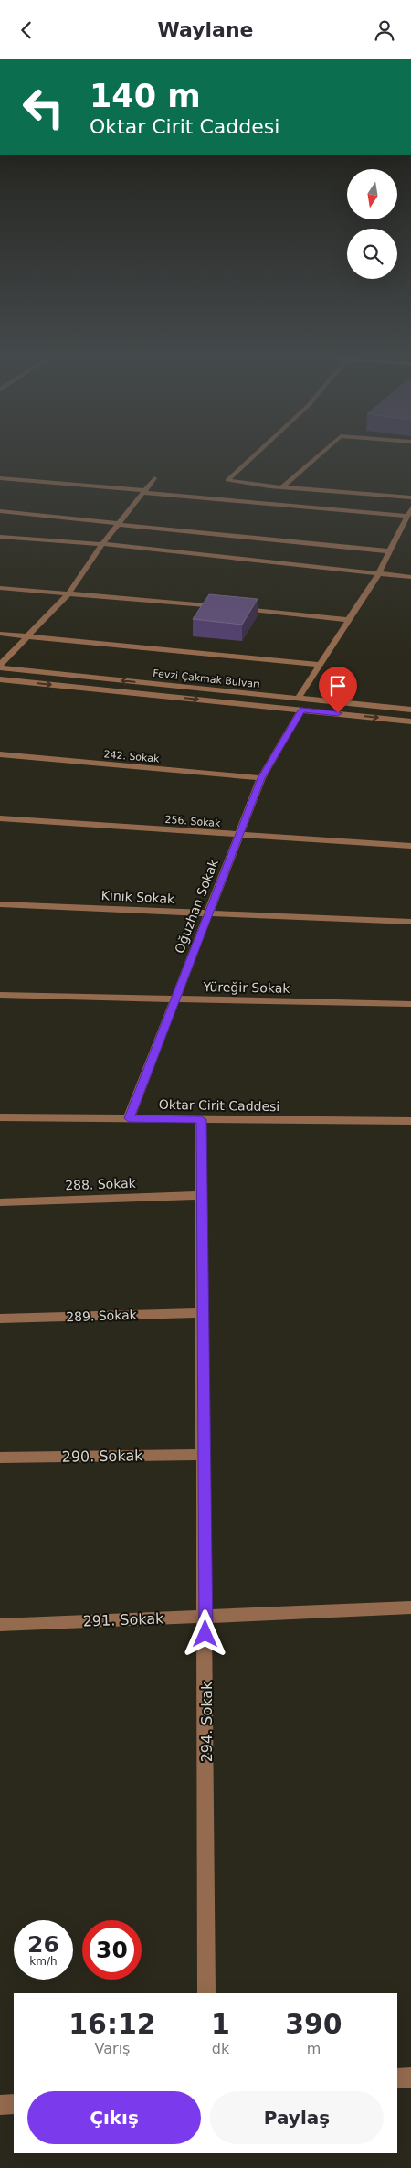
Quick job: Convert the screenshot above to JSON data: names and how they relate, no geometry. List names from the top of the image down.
{
  "streets": {
    "street": [
      "Fevzi Çakmak Bulvarı",
      "242. Sokak",
      "256. Sokak",
      "Kınık Sokak",
      "Oğuzhan Sokak",
      "Yüreğir Sokak",
      "Oktar Cirit Caddesi",
      "288. Sokak",
      "289. Sokak",
      "290. Sokak",
      "291. Sokak",
      "294. Sokak"
    ]
  },
  "crossings": [
    ["Fevzi Çakmak Bulvarı", "Oğuzhan Sokak"],
    ["242. Sokak", "Oğuzhan Sokak"],
    ["256. Sokak", "Oğuzhan Sokak"],
    ["Kınık Sokak", "Oğuzhan Sokak"],
    ["Oğuzhan Sokak", "Yüreğir Sokak"],
    ["Oğuzhan Sokak", "Oktar Cirit Caddesi"],
    ["Oktar Cirit Caddesi", "294. Sokak"],
    ["288. Sokak", "294. Sokak"],
    ["289. Sokak", "294. Sokak"],
    ["290. Sokak", "294. Sokak"],
    ["291. Sokak", "294. Sokak"]
  ],
  "north": "bottom",
  "page": {
    "header": "Waylane",
    "turn": ["140 m", "Oktar Cirit Caddesi"],
    "speed": "26 km/h",
    "limit": "30",
    "eta": [
      "16:12",
      "Varış",
      "1",
      "dk",
      "390",
      "m"
    ],
    "buttons": ["Çıkış", "Paylaş"]
  }
}
